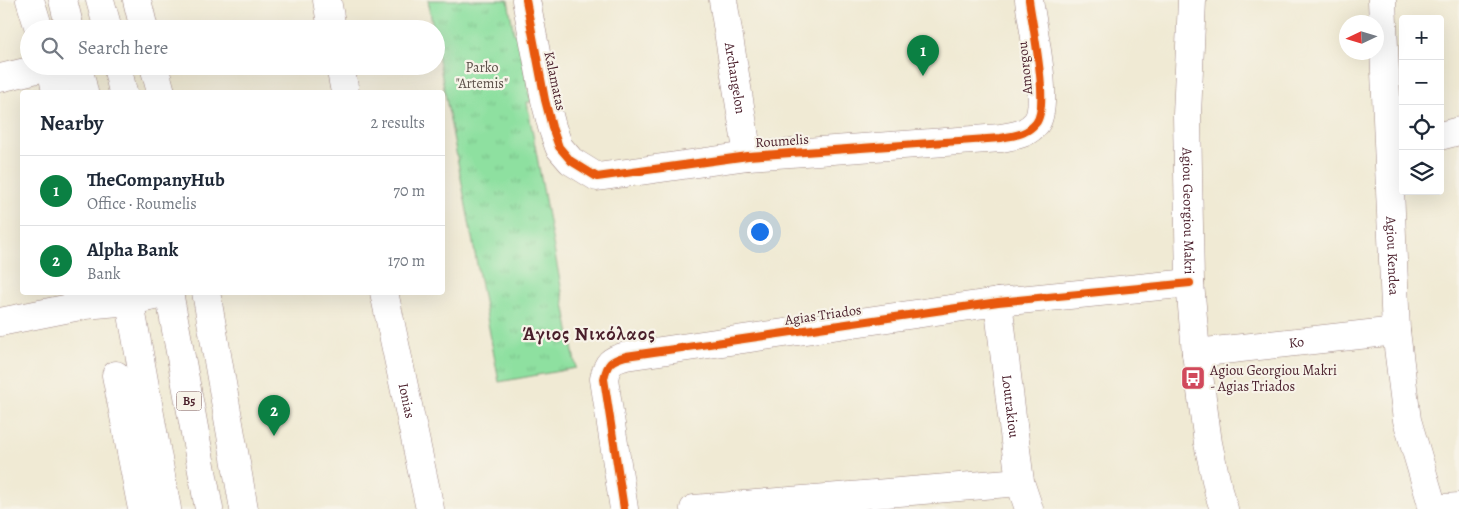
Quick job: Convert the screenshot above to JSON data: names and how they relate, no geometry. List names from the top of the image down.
{
  "streets": {
    "street": [
      "Amorgou",
      "Archangelon",
      "Kalamatas",
      "Roumelis",
      "Agiou Georgiou Makri",
      "Agiou Kendea",
      "Agias Triados",
      "Ko",
      "B5",
      "Ionias",
      "Loutrakiou"
    ]
  },
  "crossings": [
    ["Amorgou", "Roumelis"],
    ["Archangelon", "Roumelis"],
    ["Kalamatas", "Roumelis"],
    ["Agiou Georgiou Makri", "Agias Triados"],
    ["Agiou Georgiou Makri", "Ko"],
    ["Agiou Kendea", "Ko"],
    ["Agias Triados", "Loutrakiou"]
  ],
  "districts": ["Άγιος Νικόλαος"],
  "parks": ["Parko \"Artemis\""],
  "places": {
    "bus stop": ["Agiou Georgiou Makri - Agias Triados"]
  },
  "north": "left",
  "page": {
    "map_buttons": ["+", "−"],
    "search": "Search here",
    "pins": ["1", "2"],
    "heading": ["Nearby", "2 results"],
    "list": [
      {
        "mark": "1",
        "name": "TheCompanyHub",
        "note": "Office · Roumelis",
        "value": "70 m"
      },
      {
        "mark": "2",
        "name": "Alpha Bank",
        "note": "Bank",
        "value": "170 m"
      }
    ]
  }
}
